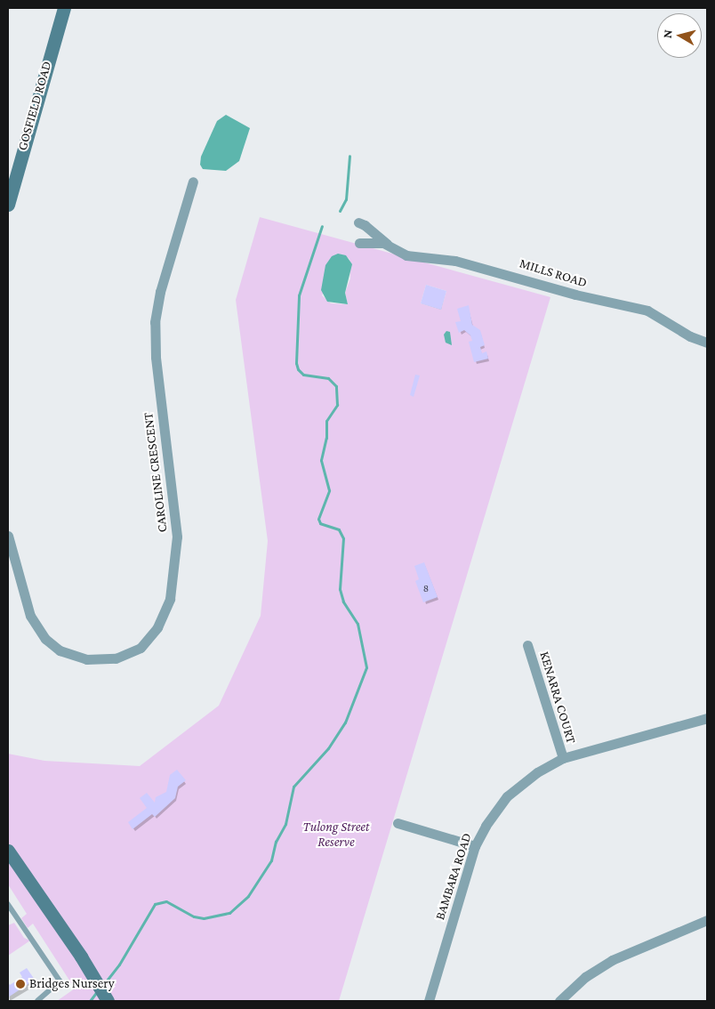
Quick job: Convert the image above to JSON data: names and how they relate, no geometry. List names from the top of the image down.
{
  "streets": {
    "street": [
      "GOSFIELD ROAD",
      "MILLS ROAD",
      "CAROLINE CRESCENT",
      "KENARRA COURT",
      "BAMBARA ROAD"
    ]
  },
  "crossings": [
    ["KENARRA COURT", "BAMBARA ROAD"]
  ],
  "parks": ["Tulong Street Reserve"],
  "places": ["Bridges Nursery"],
  "house_numbers": ["8"],
  "north": "left"
}
